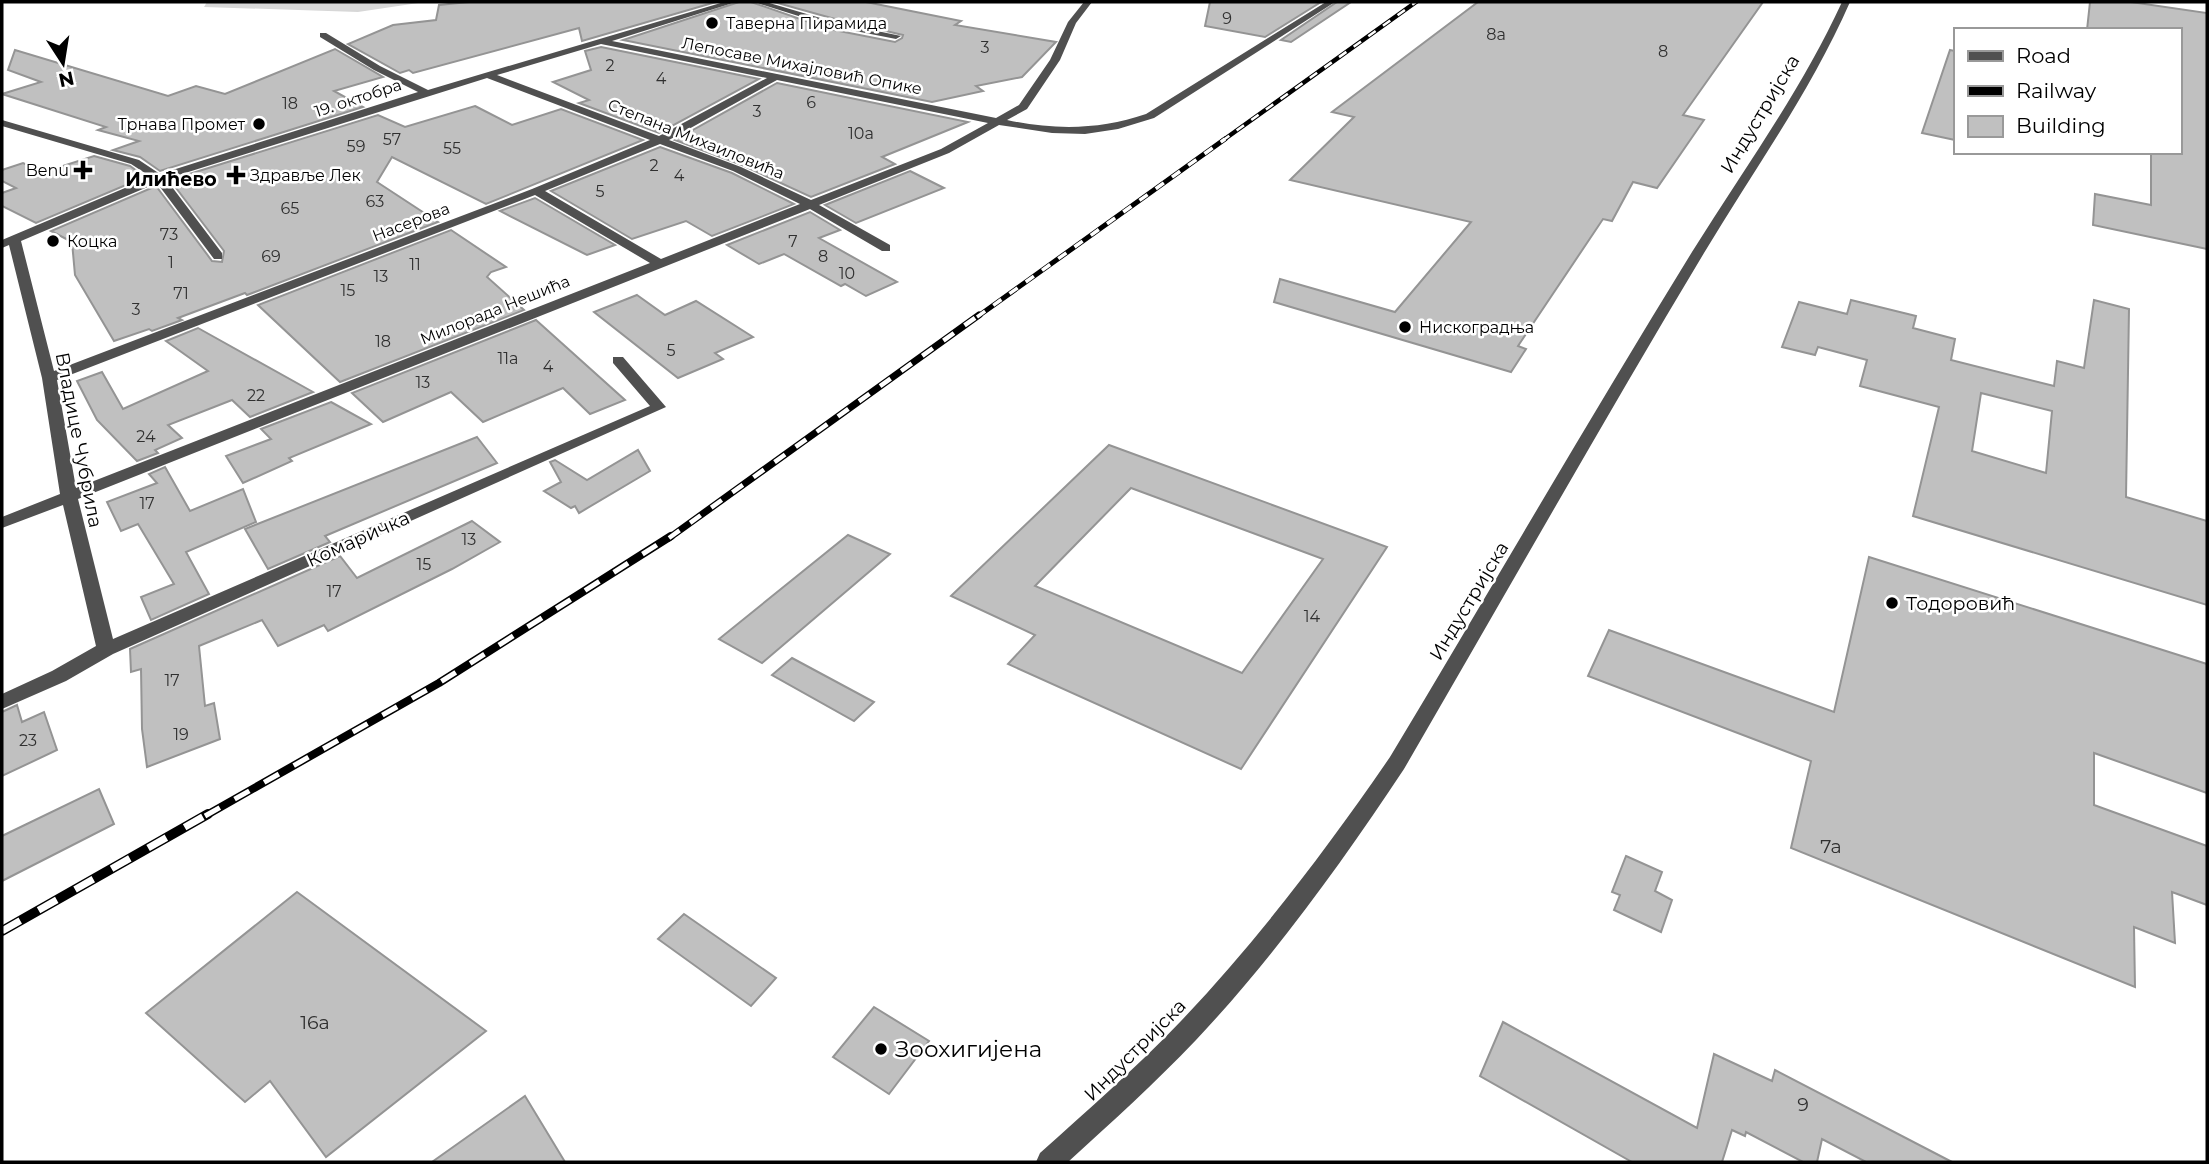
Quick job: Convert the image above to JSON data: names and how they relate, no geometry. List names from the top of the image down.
{
  "streets": {
    "street": [
      "Лепосаве Михајловић Опике",
      "19. октобра",
      "Индустријска",
      "Степана Михаиловића",
      "Насерова",
      "Милорада Нешића",
      "Владице Чубрила",
      "Комаричка"
    ]
  },
  "crossings": [
    ["Лепосаве Михајловић Опике", "19. октобра"],
    ["Лепосаве Михајловић Опике", "Насерова"],
    ["Лепосаве Михајловић Опике", "Милорада Нешића"],
    ["19. октобра", "Степана Михаиловића"],
    ["19. октобра", "Владице Чубрила"],
    ["Степана Михаиловића", "Насерова"],
    ["Степана Михаиловића", "Милорада Нешића"],
    ["Насерова", "Владице Чубрила"],
    ["Милорада Нешића", "Владице Чубрила"],
    ["Владице Чубрила", "Комаричка"]
  ],
  "districts": ["Илићево"],
  "places": {
    "other": [
      "Таверна Пирамида",
      "Трнава Промет",
      "Коцка",
      "Нискоградња",
      "Тодоровић",
      "Зоохигијена"
    ],
    "health": ["Benu", "Здравље Лек"]
  },
  "house_numbers": [
    "9",
    "8a",
    "3",
    "8",
    "2",
    "4",
    "6",
    "18",
    "3",
    "10a",
    "57",
    "59",
    "55",
    "2",
    "4",
    "5",
    "63",
    "65",
    "73",
    "7",
    "69",
    "8",
    "1",
    "11",
    "10",
    "13",
    "15",
    "71",
    "3",
    "18",
    "5",
    "11a",
    "4",
    "13",
    "22",
    "24",
    "17",
    "13",
    "15",
    "17",
    "14",
    "17",
    "19",
    "23",
    "7a",
    "16a",
    "9"
  ],
  "legend": ["Road", "Railway", "Building"],
  "north": "bottom"
}
